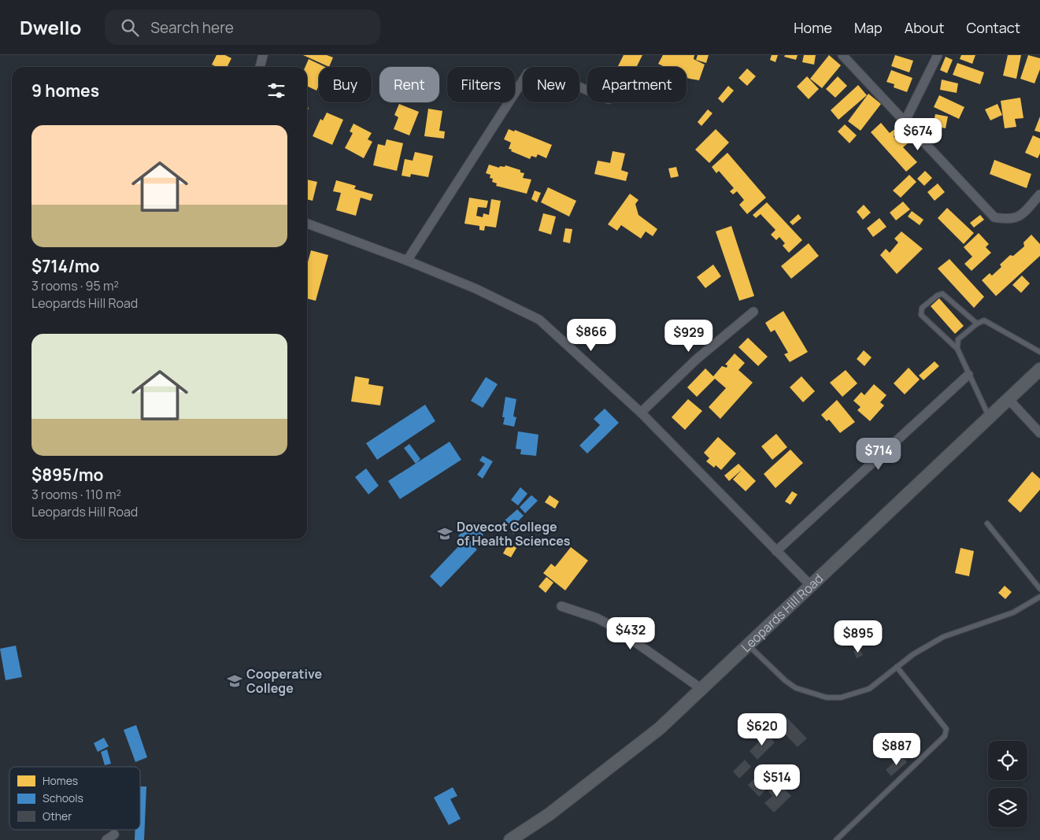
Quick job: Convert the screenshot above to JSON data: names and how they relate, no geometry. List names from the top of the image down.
{
  "streets": {
    "main road": ["Leopards Hill Road"]
  },
  "places": {
    "school or university": ["Dovecot College of Health Sciences", "Cooperative College"]
  },
  "legend": ["Homes", "Schools", "Other"],
  "page": {
    "header": "Dwello",
    "search": "Search here",
    "nav": [
      "Home",
      "Map",
      "About",
      "Contact"
    ],
    "chip": [
      "Buy",
      "Rent",
      "Filters",
      "New",
      "Apartment"
    ],
    "heading": "9 homes",
    "list": [
      {
        "name": "$714/mo",
        "note": "3 rooms · 95 m² · Leopards Hill Road"
      },
      {
        "name": "$895/mo",
        "note": "3 rooms · 110 m² · Leopards Hill Road"
      }
    ],
    "price": [
      "$674",
      "$866",
      "$929",
      "$714",
      "$432",
      "$895",
      "$620",
      "$887",
      "$514"
    ]
  }
}
